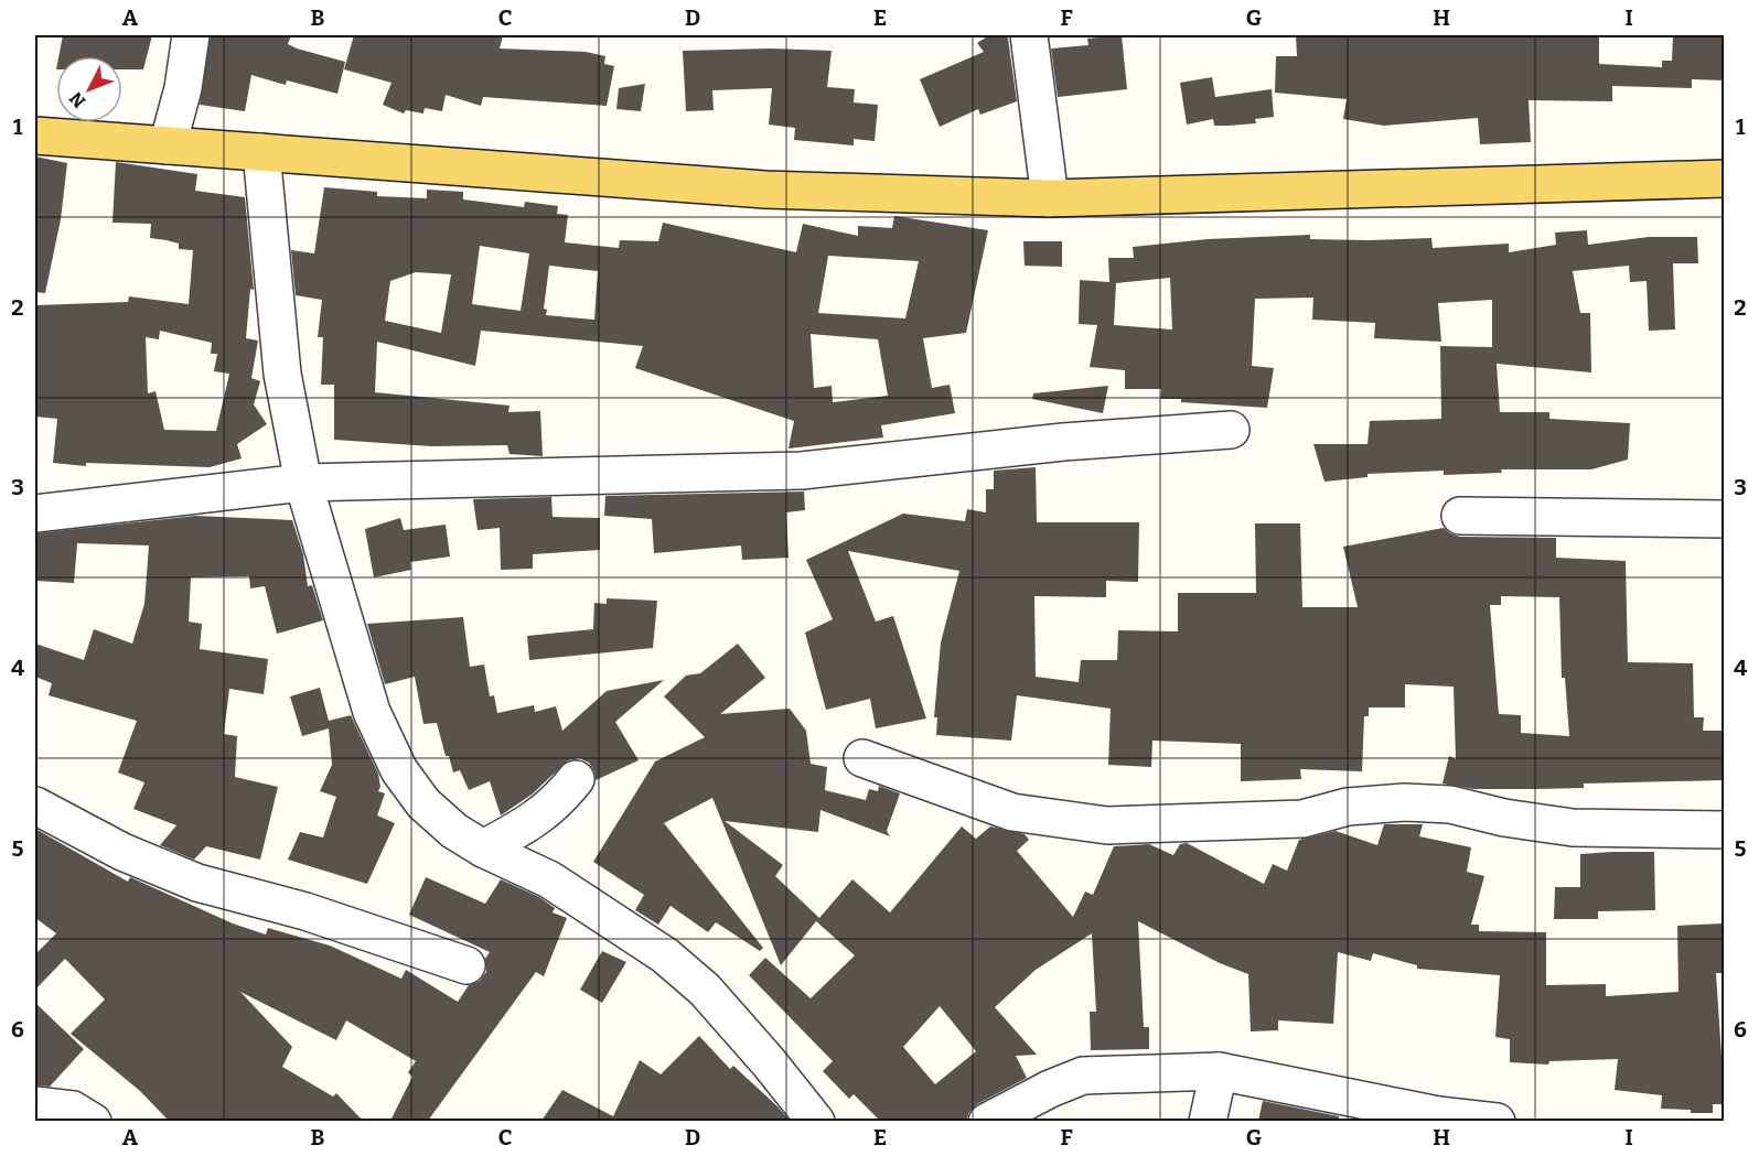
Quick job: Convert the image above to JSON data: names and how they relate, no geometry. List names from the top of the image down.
{
  "north": "bottom left",
  "grid": {
    "columns": [
      "A",
      "B",
      "C",
      "D",
      "E",
      "F",
      "G",
      "H",
      "I"
    ],
    "rows": [
      "1",
      "2",
      "3",
      "4",
      "5",
      "6"
    ]
  }
}
